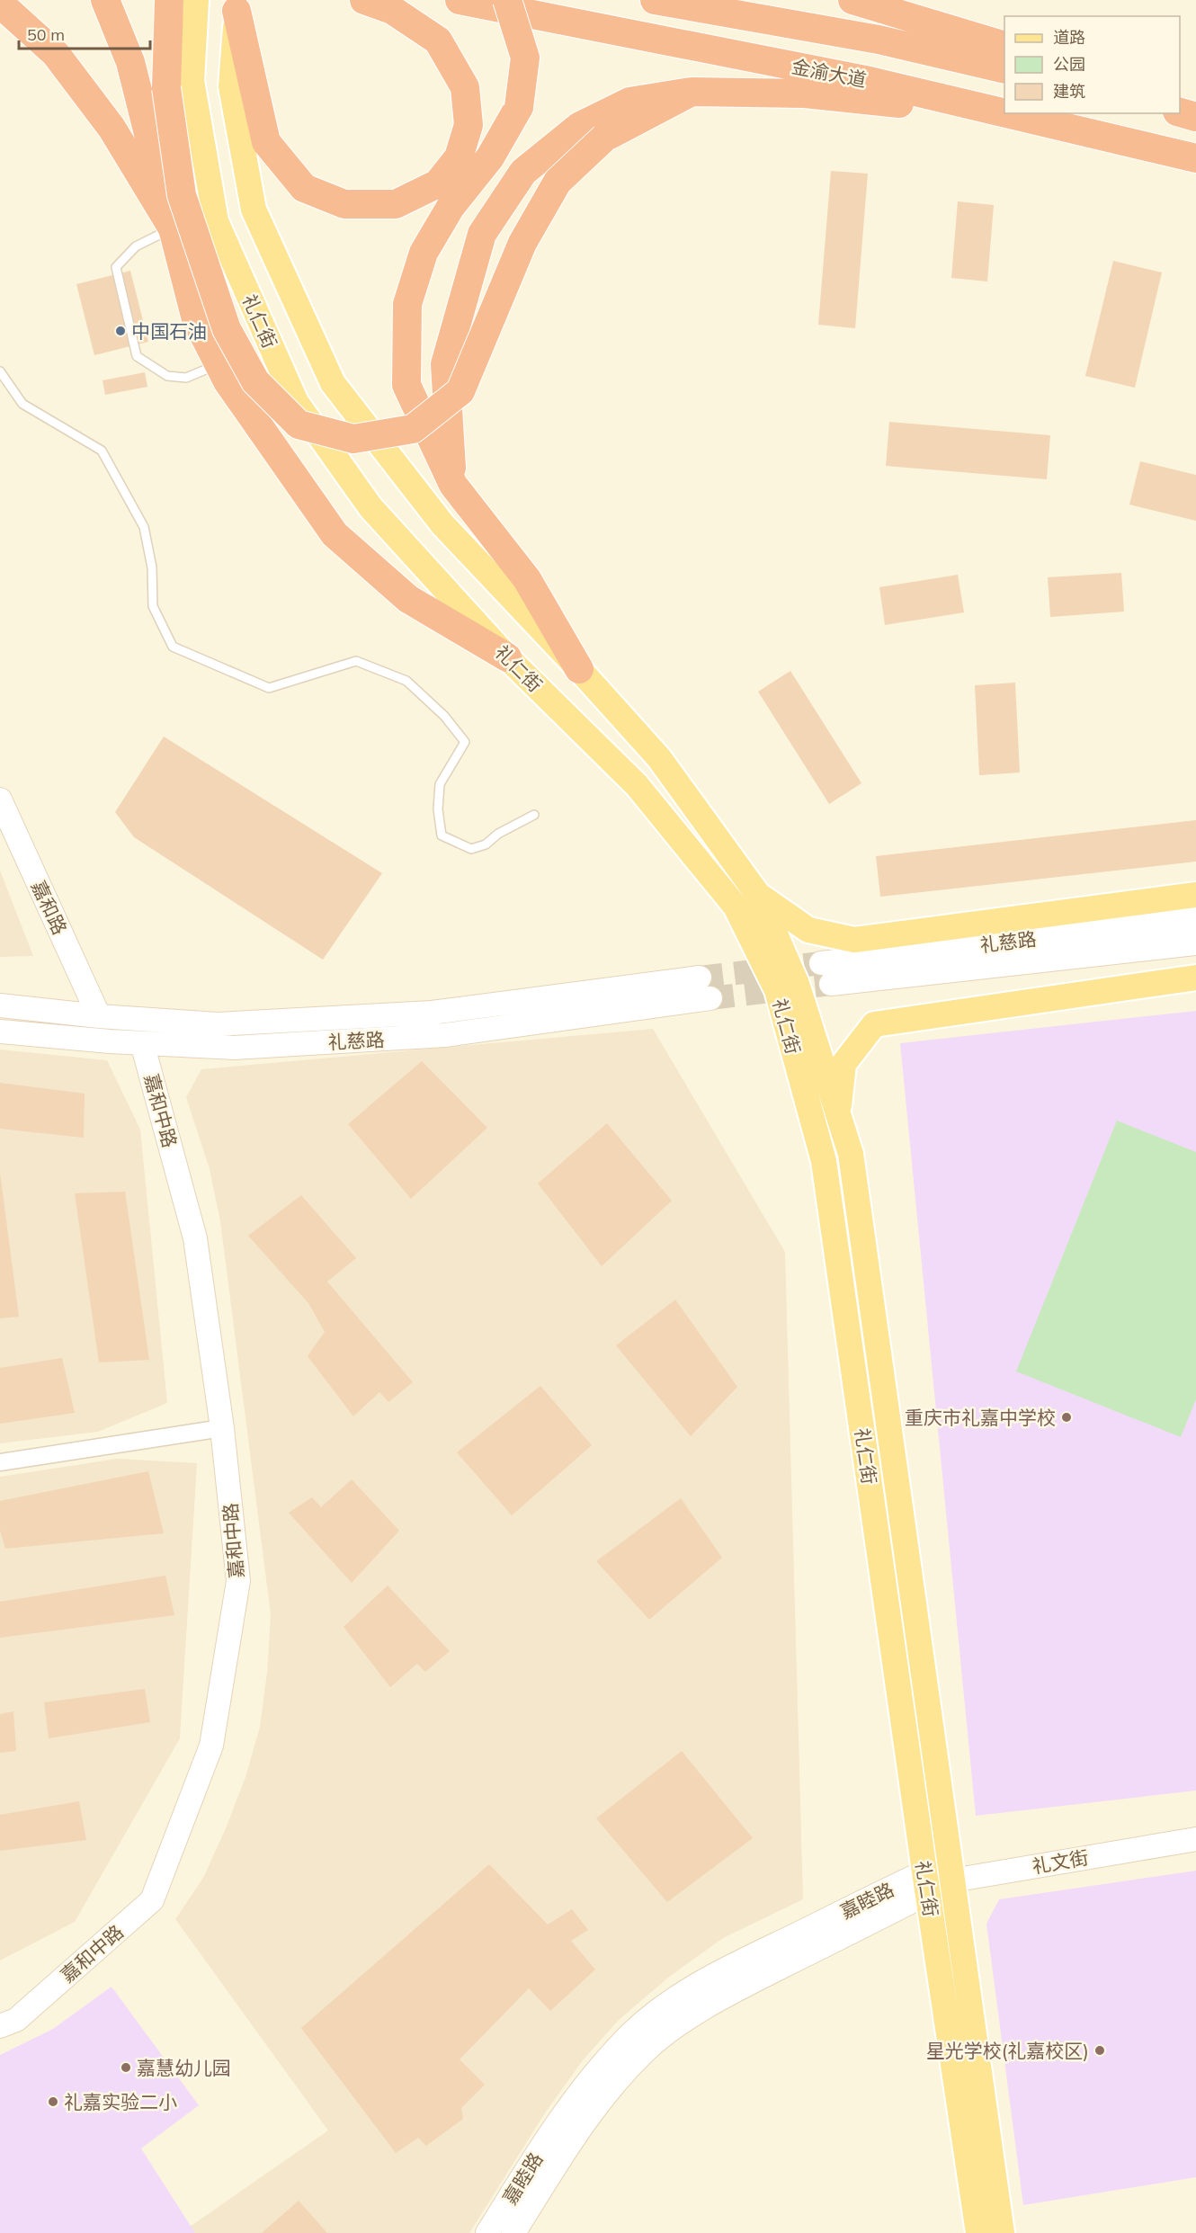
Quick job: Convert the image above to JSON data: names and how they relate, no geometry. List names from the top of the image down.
{
  "streets": {
    "highway": ["金渝大道"],
    "main road": ["礼仁街"],
    "street": [
      "嘉和路",
      "礼慈路",
      "嘉和中路",
      "礼文街",
      "嘉睦路"
    ]
  },
  "crossings": [
    ["礼仁街", "礼文街"],
    ["礼仁街", "嘉睦路"],
    ["嘉和路", "礼慈路"],
    ["礼慈路", "嘉和中路"],
    ["礼文街", "嘉睦路"]
  ],
  "places": [
    "中国石油",
    "重庆市礼嘉中学校",
    "星光学校(礼嘉校区)",
    "嘉慧幼儿园",
    "礼嘉实验二小"
  ],
  "legend": ["道路", "公园", "建筑"],
  "scale_bar": "50 m"
}
